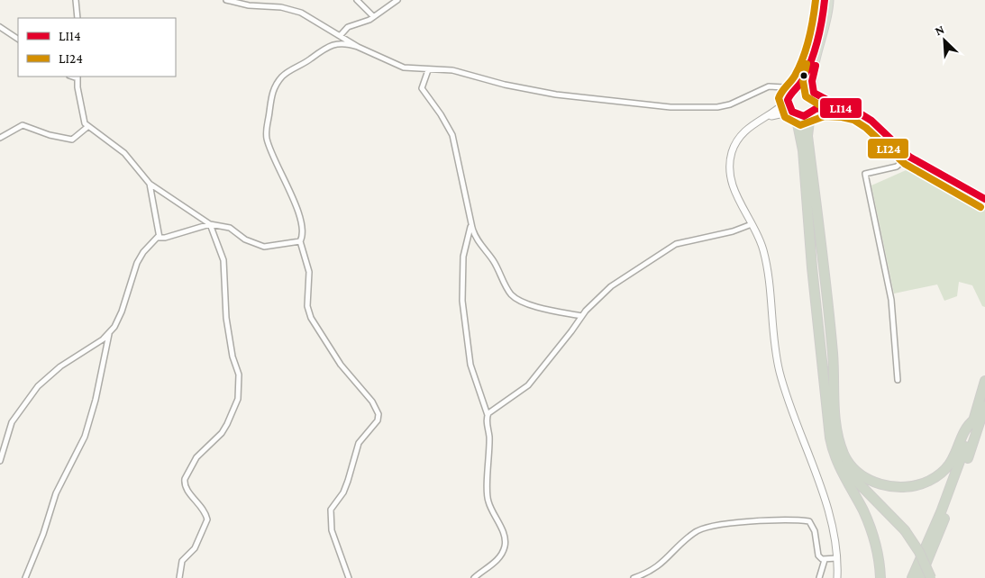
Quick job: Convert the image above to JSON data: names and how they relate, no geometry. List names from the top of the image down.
{
  "lines": ["transit line LI14", "transit line LI24"],
  "legend": ["LI14", "LI24"],
  "north": "top left"
}
